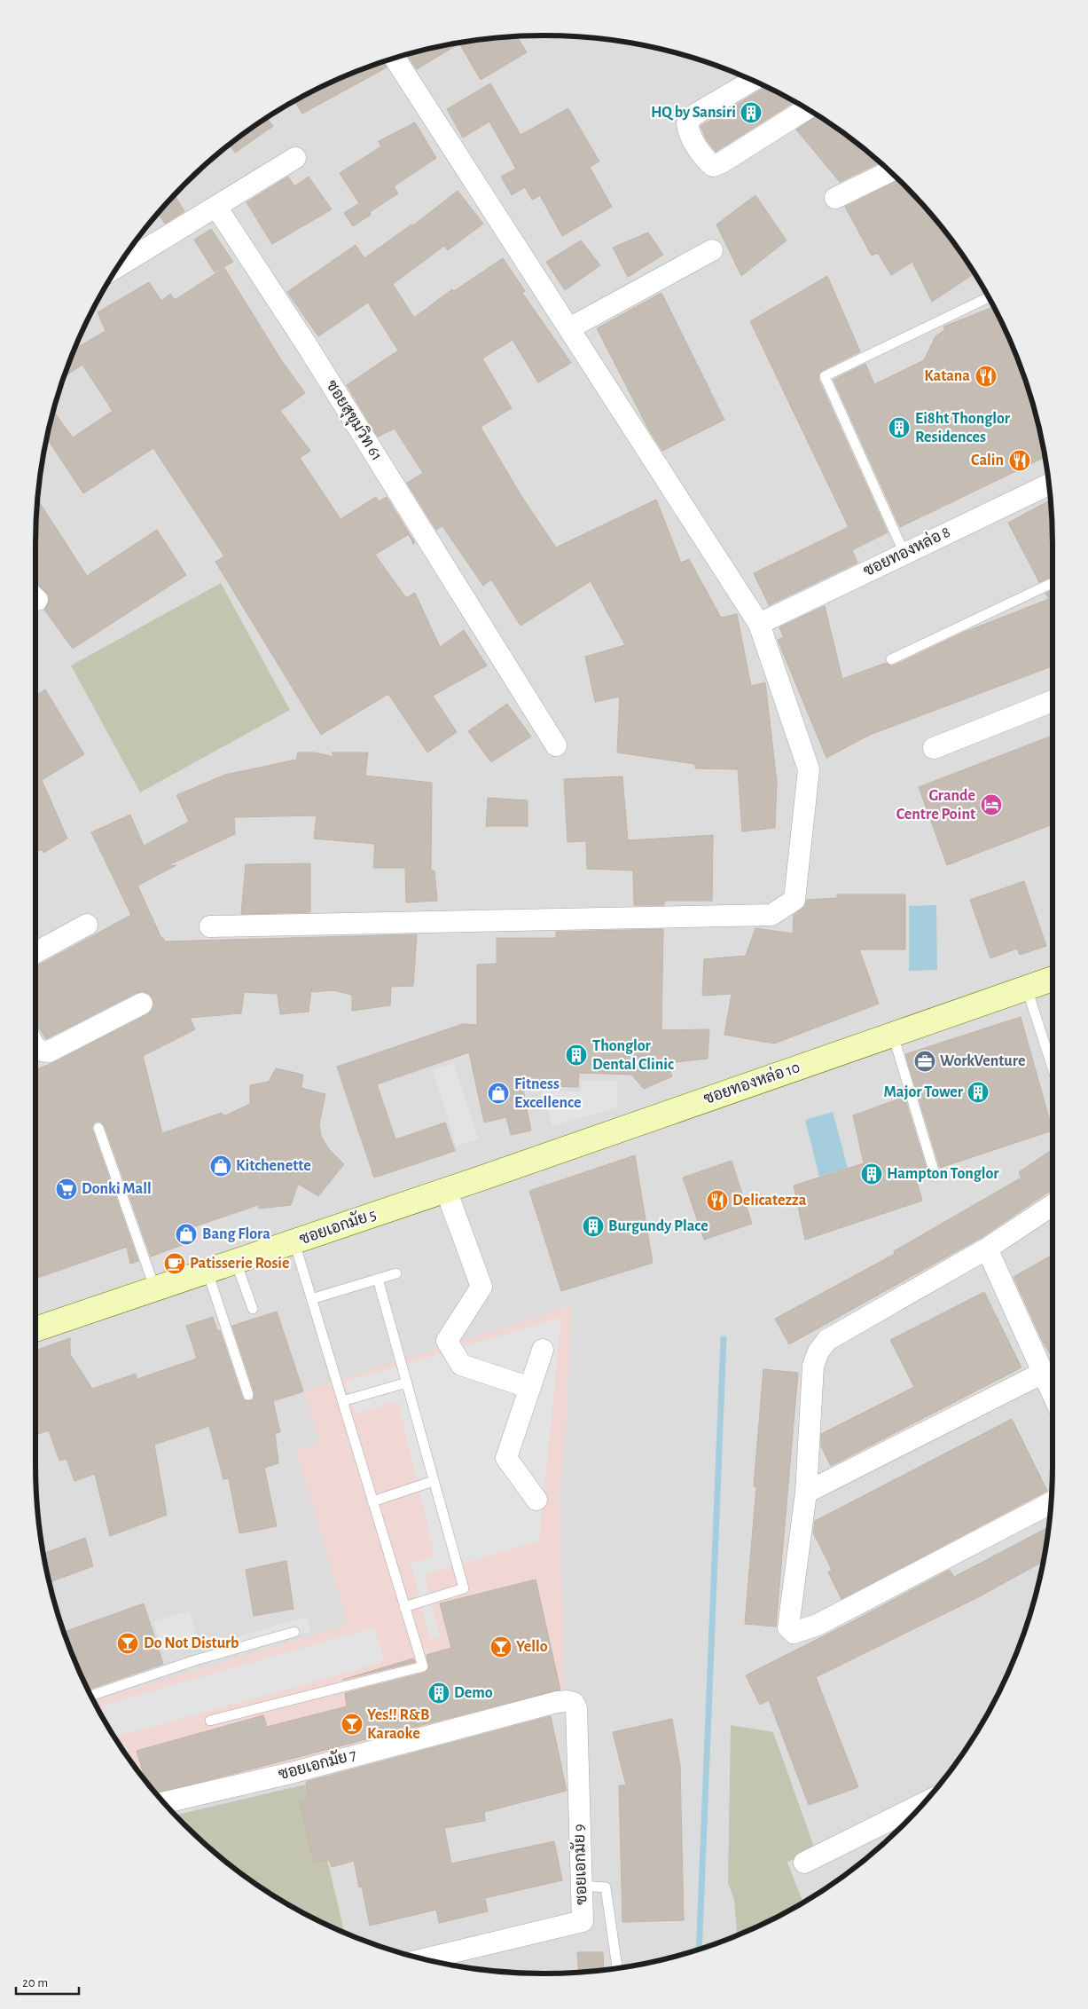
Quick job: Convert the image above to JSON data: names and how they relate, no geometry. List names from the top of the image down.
{
  "streets": {
    "street": [
      "ซอยสุขุมวิท 61",
      "ซอยทองหล่อ 8",
      "ซอยทองหล่อ 10",
      "ซอยเอกมัย 5",
      "ซอยเอกมัย 7",
      "ซอยเอกมัย 9"
    ]
  },
  "crossings": [
    ["ซอยทองหล่อ 10", "ซอยเอกมัย 5"],
    ["ซอยเอกมัย 7", "ซอยเอกมัย 9"]
  ],
  "places": {
    "building": [
      "HQ by Sansiri",
      "Ei8ht Thonglor Residences",
      "Thonglor Dental Clinic",
      "Major Tower",
      "Hampton Tonglor",
      "Burgundy Place",
      "Demo"
    ],
    "restaurant": ["Katana", "Calin", "Delicatezza"],
    "hotel": ["Grande Centre Point"],
    "office": ["WorkVenture"],
    "shop": ["Fitness Excellence", "Kitchenette", "Bang Flora"],
    "supermarket": ["Donki Mall"],
    "cafe": ["Patisserie Rosie"],
    "bar": ["Do Not Disturb", "Yello", "Yes!! R&B Karaoke"]
  },
  "scale_bar": "20 m"
}
